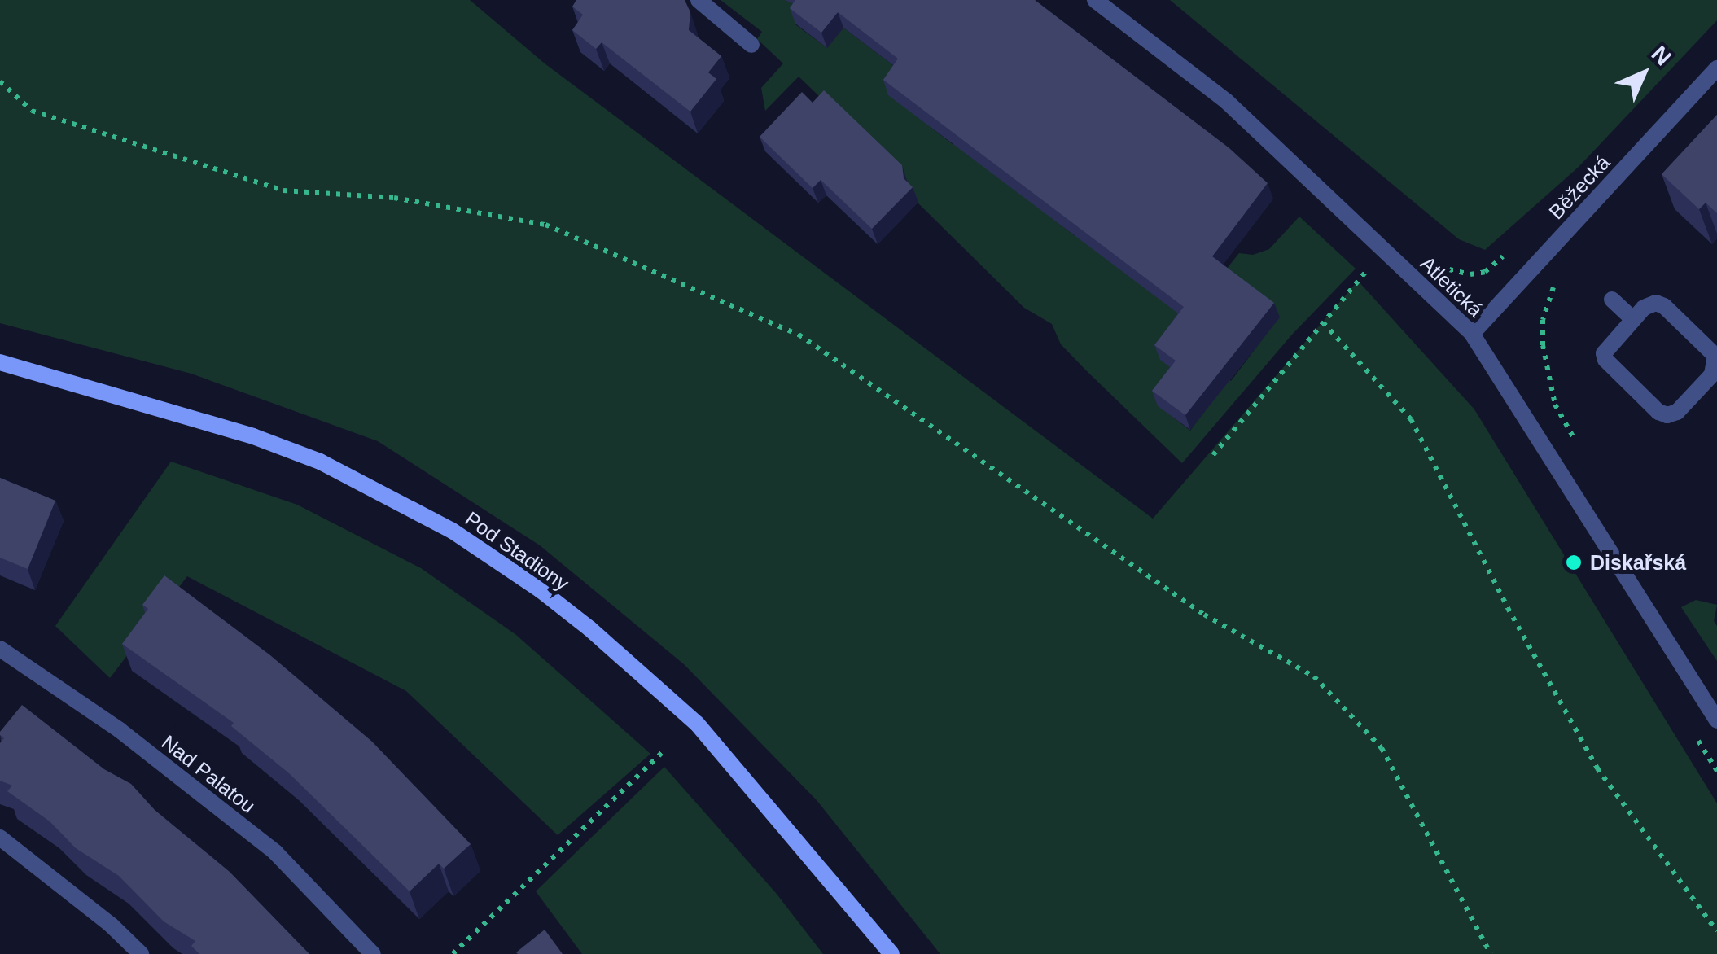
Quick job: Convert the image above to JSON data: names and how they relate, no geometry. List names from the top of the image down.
{
  "streets": {
    "main road": ["Pod Stadiony"],
    "street": ["Běžecká", "Atletická", "Nad Palatou"]
  },
  "crossings": [
    ["Běžecká", "Atletická"]
  ],
  "places": ["Diskařská"],
  "north": "top right"
}
